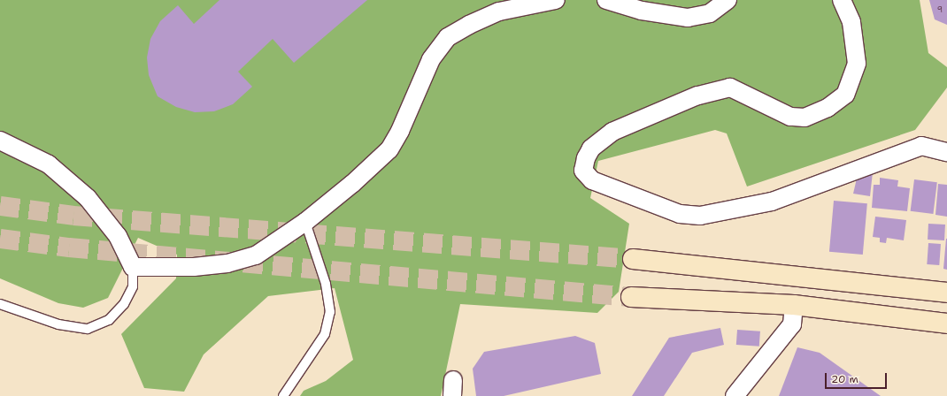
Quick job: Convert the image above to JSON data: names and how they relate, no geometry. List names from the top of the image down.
{
  "house_numbers": ["9"],
  "scale_bar": "20 m"
}
